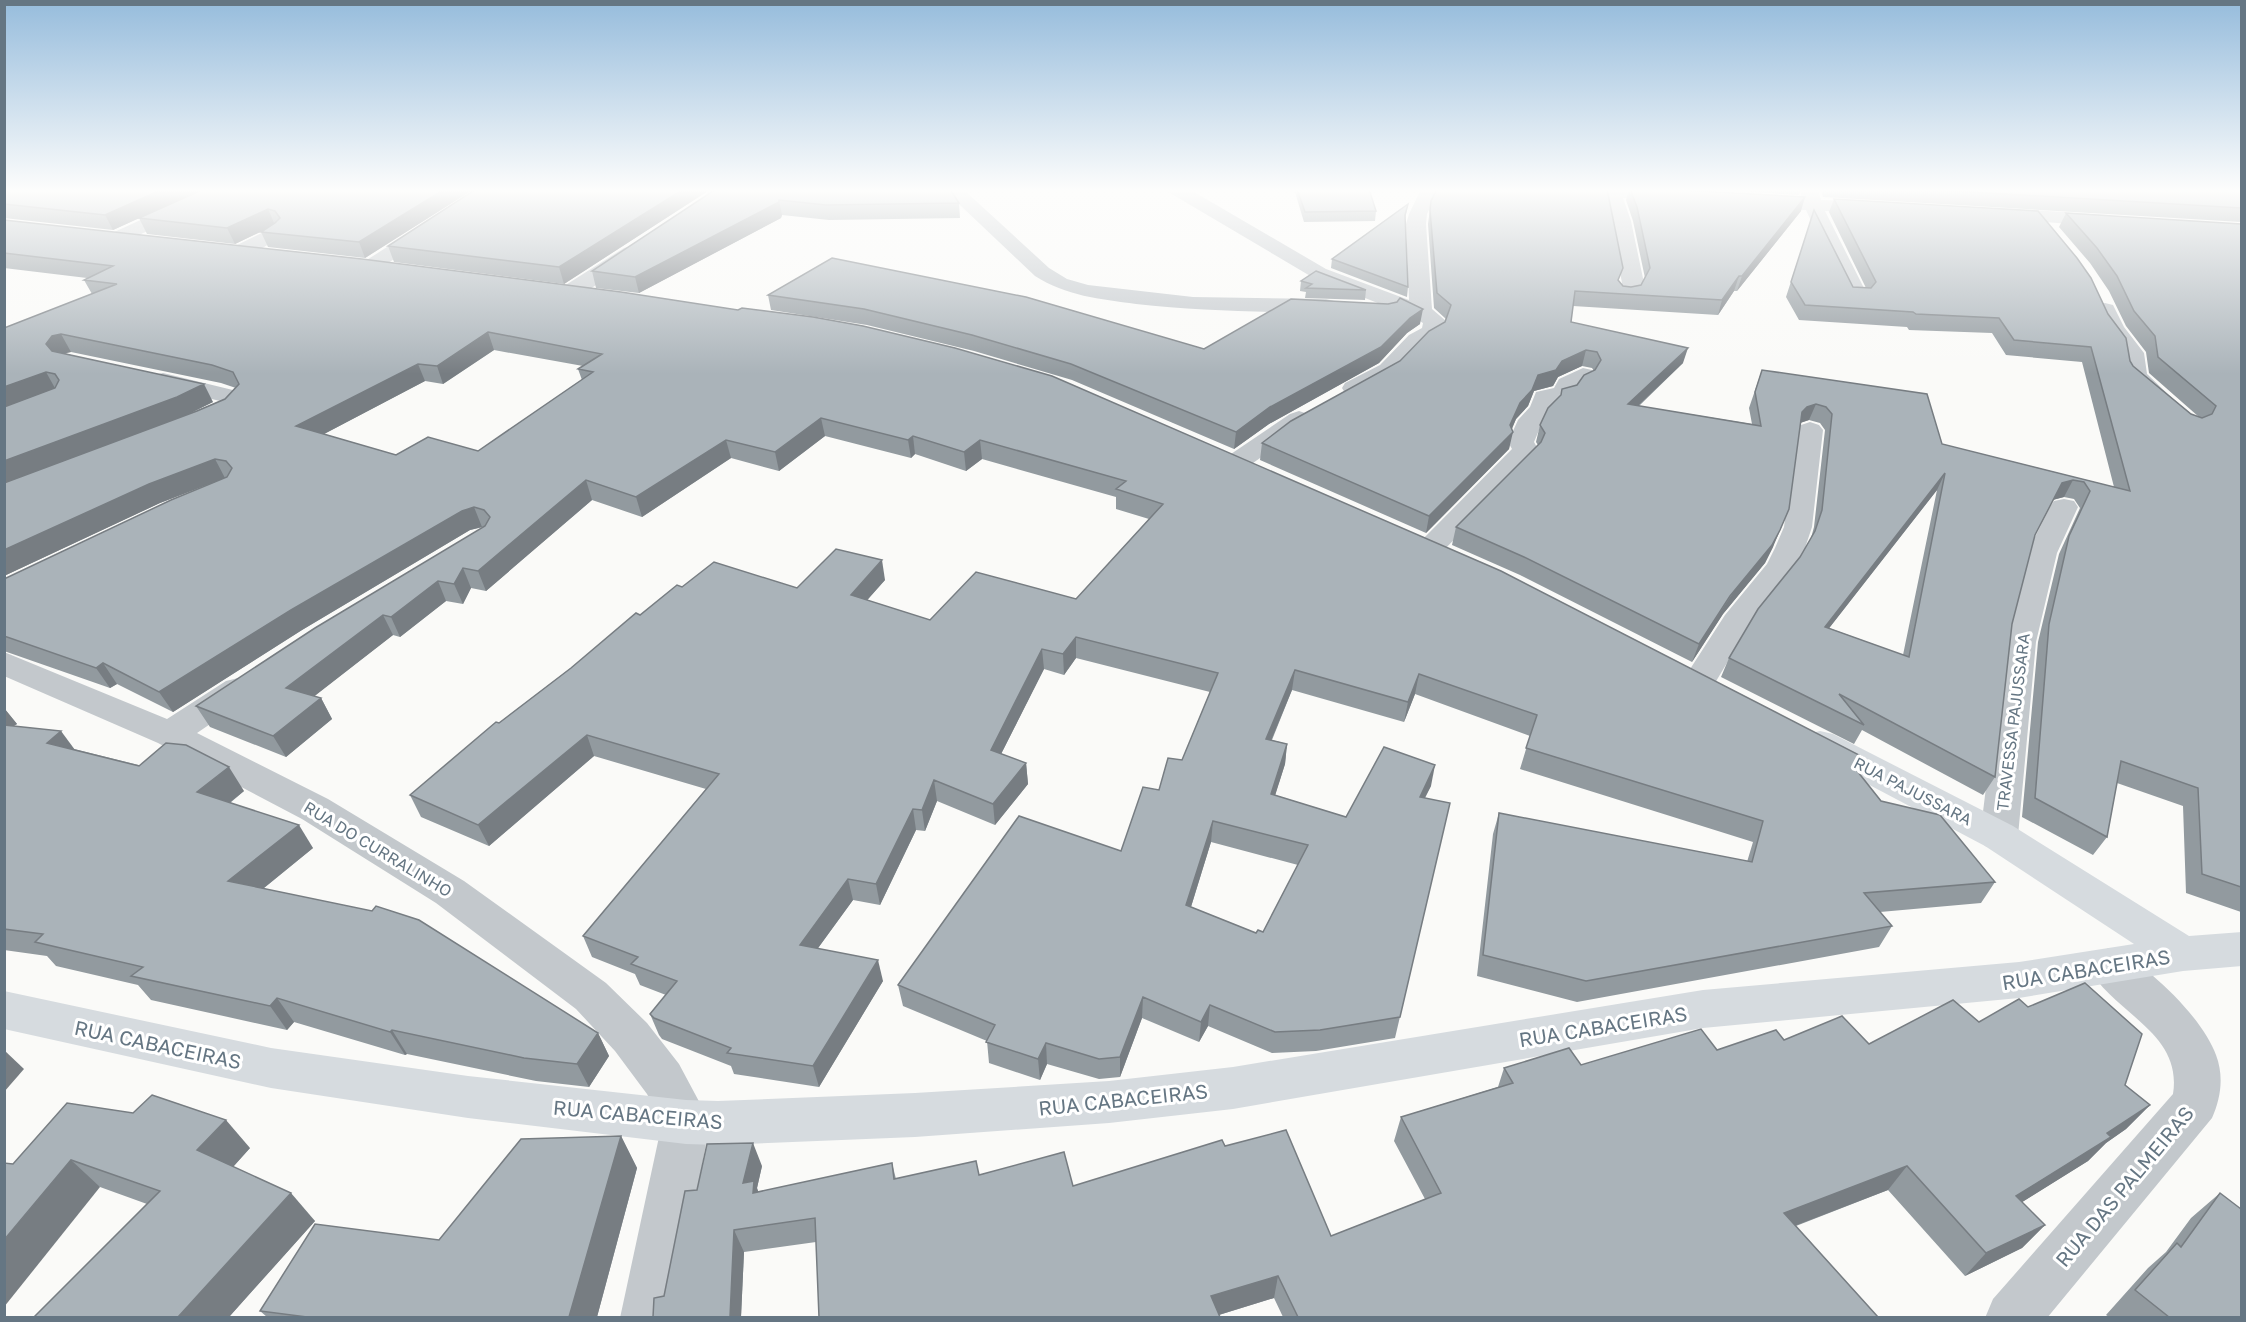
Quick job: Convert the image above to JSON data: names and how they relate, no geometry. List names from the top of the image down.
{
  "streets": {
    "main road": ["RUA PAJUSSARA", "RUA CABACEIRAS"],
    "street": ["TRAVESSA PAJUSSARA", "RUA DO CURRALINHO", "RUA DAS PALMEIRAS"]
  },
  "crossings": [
    ["TRAVESSA PAJUSSARA", "RUA PAJUSSARA"],
    ["RUA PAJUSSARA", "RUA CABACEIRAS"],
    ["RUA DO CURRALINHO", "RUA CABACEIRAS"],
    ["RUA CABACEIRAS", "RUA DAS PALMEIRAS"]
  ]
}
